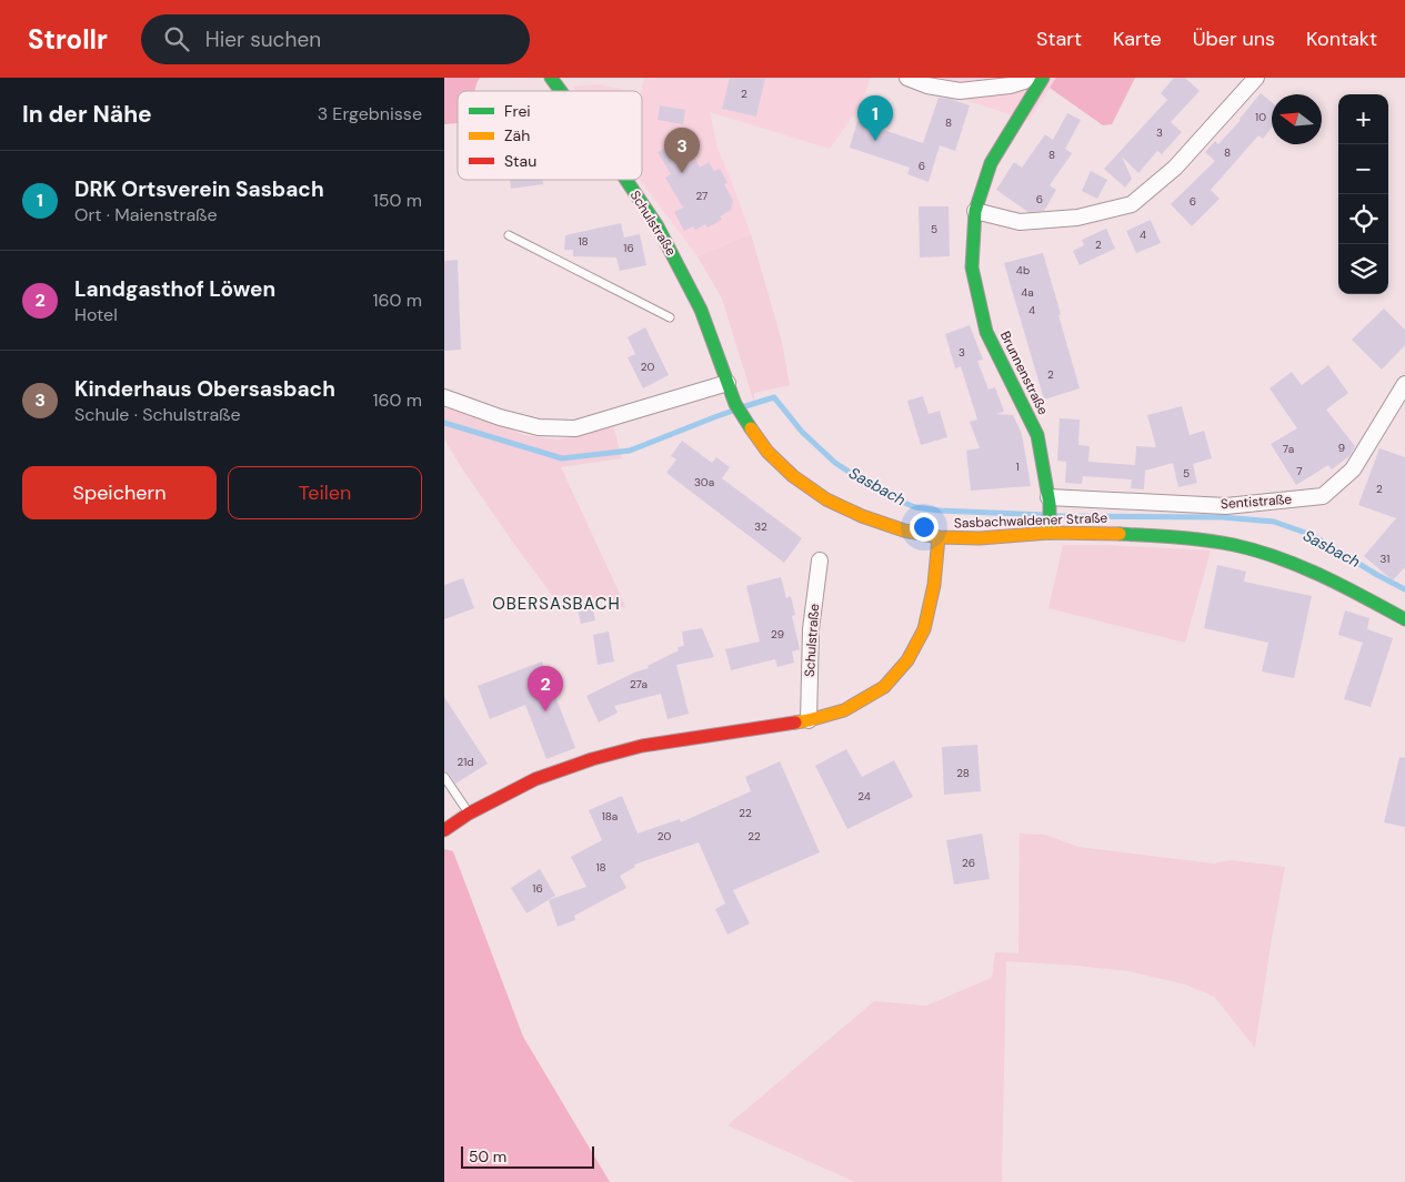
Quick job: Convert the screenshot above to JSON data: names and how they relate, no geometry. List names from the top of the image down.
{
  "streets": {
    "main road": ["Schulstraße", "Brunnenstraße", "Sasbachwaldener Straße"],
    "street": ["Sentistraße"]
  },
  "crossings": [
    ["Schulstraße", "Sasbachwaldener Straße"],
    ["Brunnenstraße", "Sentistraße"],
    ["Brunnenstraße", "Sasbachwaldener Straße"]
  ],
  "districts": ["OBERSASBACH"],
  "water": ["Sasbach"],
  "house_numbers": [
    "2",
    "10",
    "8",
    "3",
    "8",
    "8",
    "6",
    "27",
    "6",
    "6",
    "5",
    "4",
    "18",
    "2",
    "16",
    "4b",
    "4a",
    "4",
    "3",
    "20",
    "2",
    "9",
    "7a",
    "1",
    "7",
    "5",
    "30a",
    "2",
    "32",
    "31",
    "29",
    "27a",
    "21d",
    "28",
    "24",
    "22",
    "18a",
    "20",
    "22",
    "26",
    "18",
    "16"
  ],
  "legend": ["Frei", "Zäh", "Stau"],
  "scale_bar": "50 m",
  "north": "left",
  "page": {
    "header": "Strollr",
    "search": "Hier suchen",
    "nav": [
      "Start",
      "Karte",
      "Über uns",
      "Kontakt"
    ],
    "heading": ["In der Nähe", "3 Ergebnisse"],
    "map_buttons": ["+", "−"],
    "pins": ["1", "3", "2"],
    "list": [
      {
        "mark": "1",
        "name": "DRK Ortsverein Sasbach",
        "note": "Ort · Maienstraße",
        "value": "150 m"
      },
      {
        "mark": "2",
        "name": "Landgasthof Löwen",
        "note": "Hotel",
        "value": "160 m"
      },
      {
        "mark": "3",
        "name": "Kinderhaus Obersasbach",
        "note": "Schule · Schulstraße",
        "value": "160 m"
      }
    ],
    "buttons": ["Speichern", "Teilen"],
    "scale": "50 m"
  }
}
